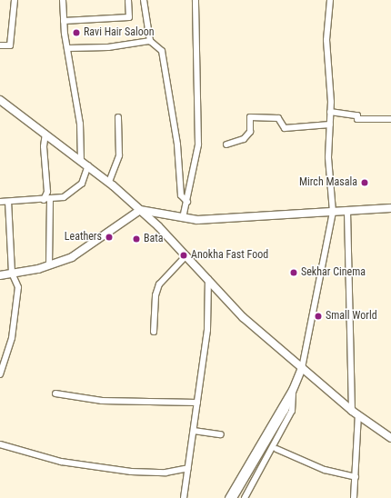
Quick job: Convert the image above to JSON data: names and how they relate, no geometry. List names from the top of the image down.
{
  "places": [
    "Ravi Hair Saloon",
    "Mirch Masala",
    "Leathers",
    "Bata",
    "Anokha Fast Food",
    "Sekhar Cinema",
    "Small World"
  ]
}
